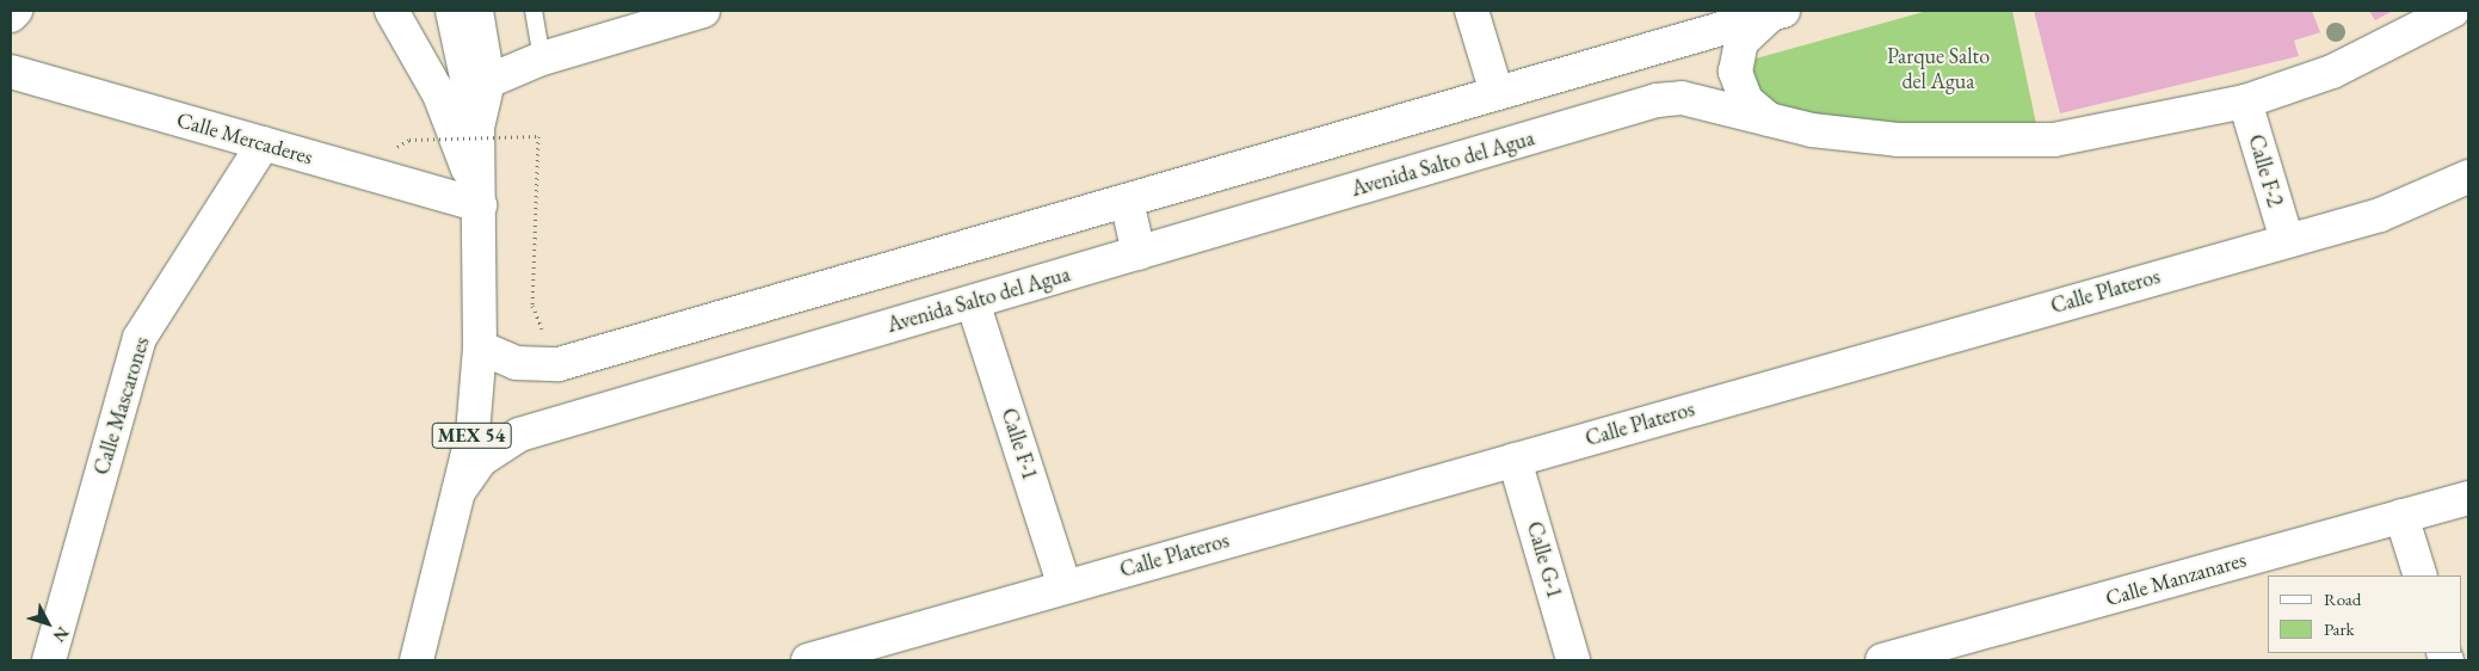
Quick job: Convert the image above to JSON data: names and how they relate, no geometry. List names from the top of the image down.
{
  "streets": {
    "street": [
      "Calle Mercaderes",
      "Avenida Salto del Agua",
      "Calle F-2",
      "Calle Plateros",
      "Calle Mascarones",
      "MEX 54",
      "Calle F-1",
      "Calle G-1",
      "Calle Manzanares"
    ]
  },
  "crossings": [
    ["Calle Mercaderes", "Calle Mascarones"],
    ["Calle Mercaderes", "MEX 54"],
    ["Avenida Salto del Agua", "Calle F-2"],
    ["Avenida Salto del Agua", "MEX 54"],
    ["Avenida Salto del Agua", "Calle F-1"],
    ["Calle F-2", "Calle Plateros"],
    ["Calle Plateros", "Calle F-1"],
    ["Calle Plateros", "Calle G-1"]
  ],
  "parks": ["Parque Salto del Agua"],
  "legend": ["Road", "Park"],
  "north": "bottom right"
}
